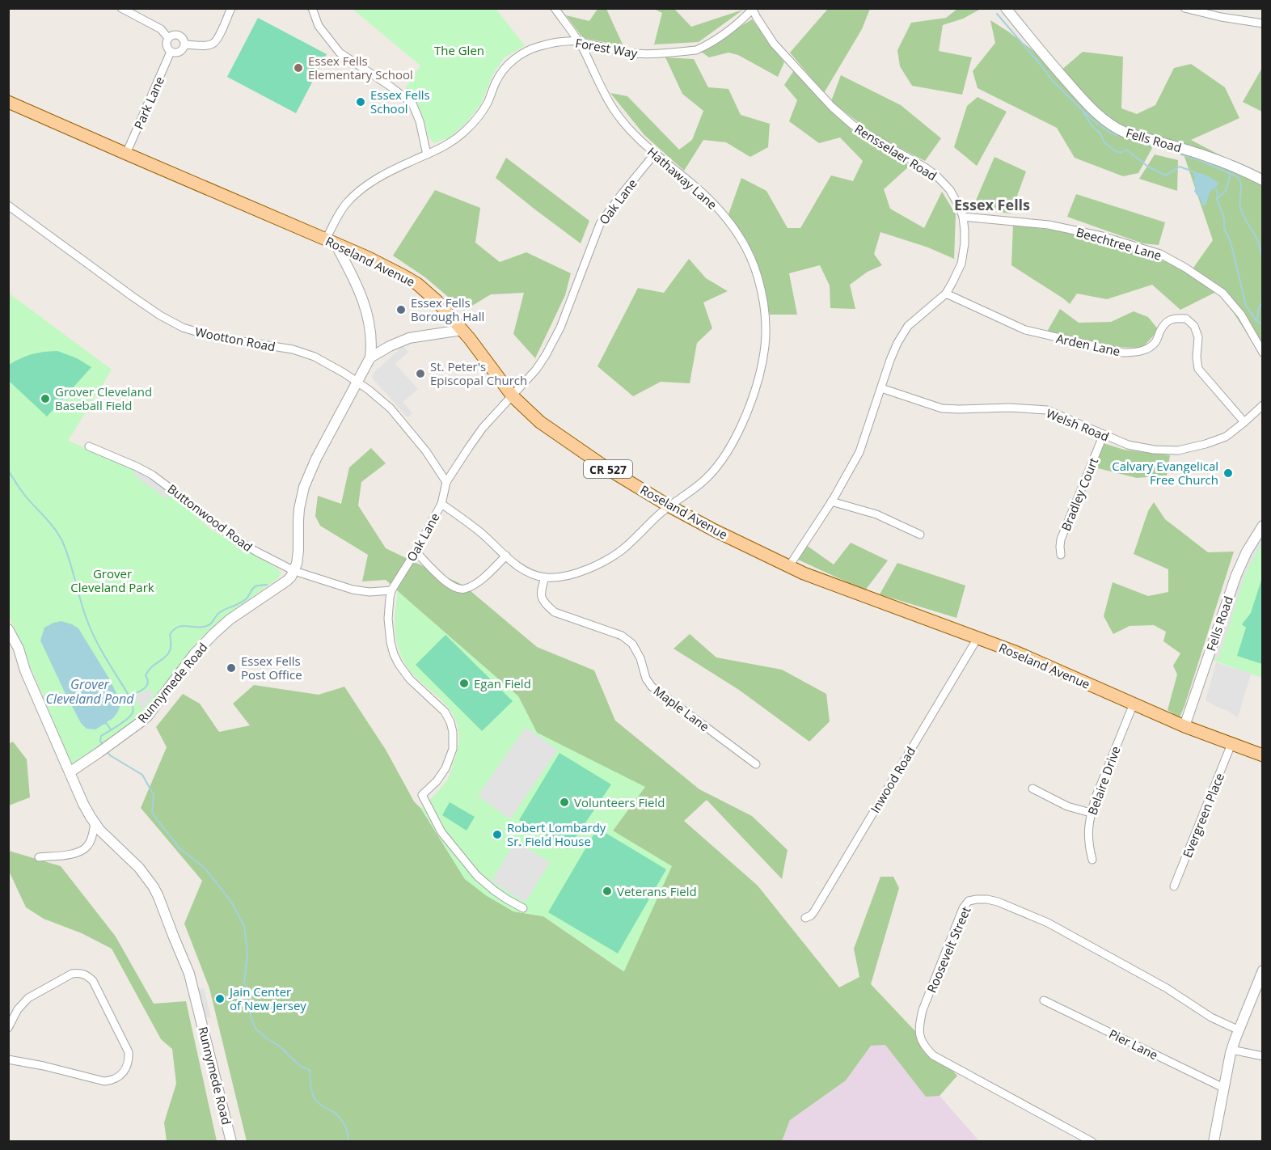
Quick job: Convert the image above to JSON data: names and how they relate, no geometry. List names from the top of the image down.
{
  "streets": {
    "main road": ["Roseland Avenue", "CR 527"],
    "street": [
      "Forest Way",
      "Park Lane",
      "Fells Road",
      "Rensselaer Road",
      "Hathaway Lane",
      "Oak Lane",
      "Beechtree Lane",
      "Wootton Road",
      "Arden Lane",
      "Welsh Road",
      "Bradley Court",
      "Buttonwood Road",
      "Runnymede Road",
      "Maple Lane",
      "Inwood Road",
      "Belaire Drive",
      "Evergreen Place",
      "Roosevelt Street",
      "Pier Lane"
    ]
  },
  "crossings": [
    ["Forest Way", "Rensselaer Road"],
    ["Forest Way", "Hathaway Lane"],
    ["Forest Way", "Roseland Avenue"],
    ["Park Lane", "Roseland Avenue"],
    ["Fells Road", "Roseland Avenue"],
    ["Rensselaer Road", "Beechtree Lane"],
    ["Rensselaer Road", "Roseland Avenue"],
    ["Rensselaer Road", "Arden Lane"],
    ["Rensselaer Road", "Welsh Road"],
    ["Hathaway Lane", "Oak Lane"],
    ["Hathaway Lane", "Roseland Avenue"],
    ["Oak Lane", "Roseland Avenue"],
    ["Oak Lane", "Wootton Road"],
    ["Oak Lane", "Buttonwood Road"],
    ["Roseland Avenue", "Inwood Road"],
    ["Roseland Avenue", "Belaire Drive"],
    ["Roseland Avenue", "Evergreen Place"],
    ["Arden Lane", "Welsh Road"],
    ["Welsh Road", "Bradley Court"],
    ["Buttonwood Road", "Runnymede Road"]
  ],
  "districts": ["Essex Fells"],
  "water": ["Grover Cleveland Pond"],
  "parks": ["The Glen", "Grover Cleveland Park"],
  "places": [
    "Essex Fells Elementary School",
    "Essex Fells School",
    "Essex Fells Borough Hall",
    "St. Peter's Episcopal Church",
    "Grover Cleveland Baseball Field",
    "Calvary Evangelical Free Church",
    "Essex Fells Post Office",
    "Egan Field",
    "Volunteers Field",
    "Robert Lombardy Sr. Field House",
    "Veterans Field",
    "Jain Center of New Jersey"
  ]
}
